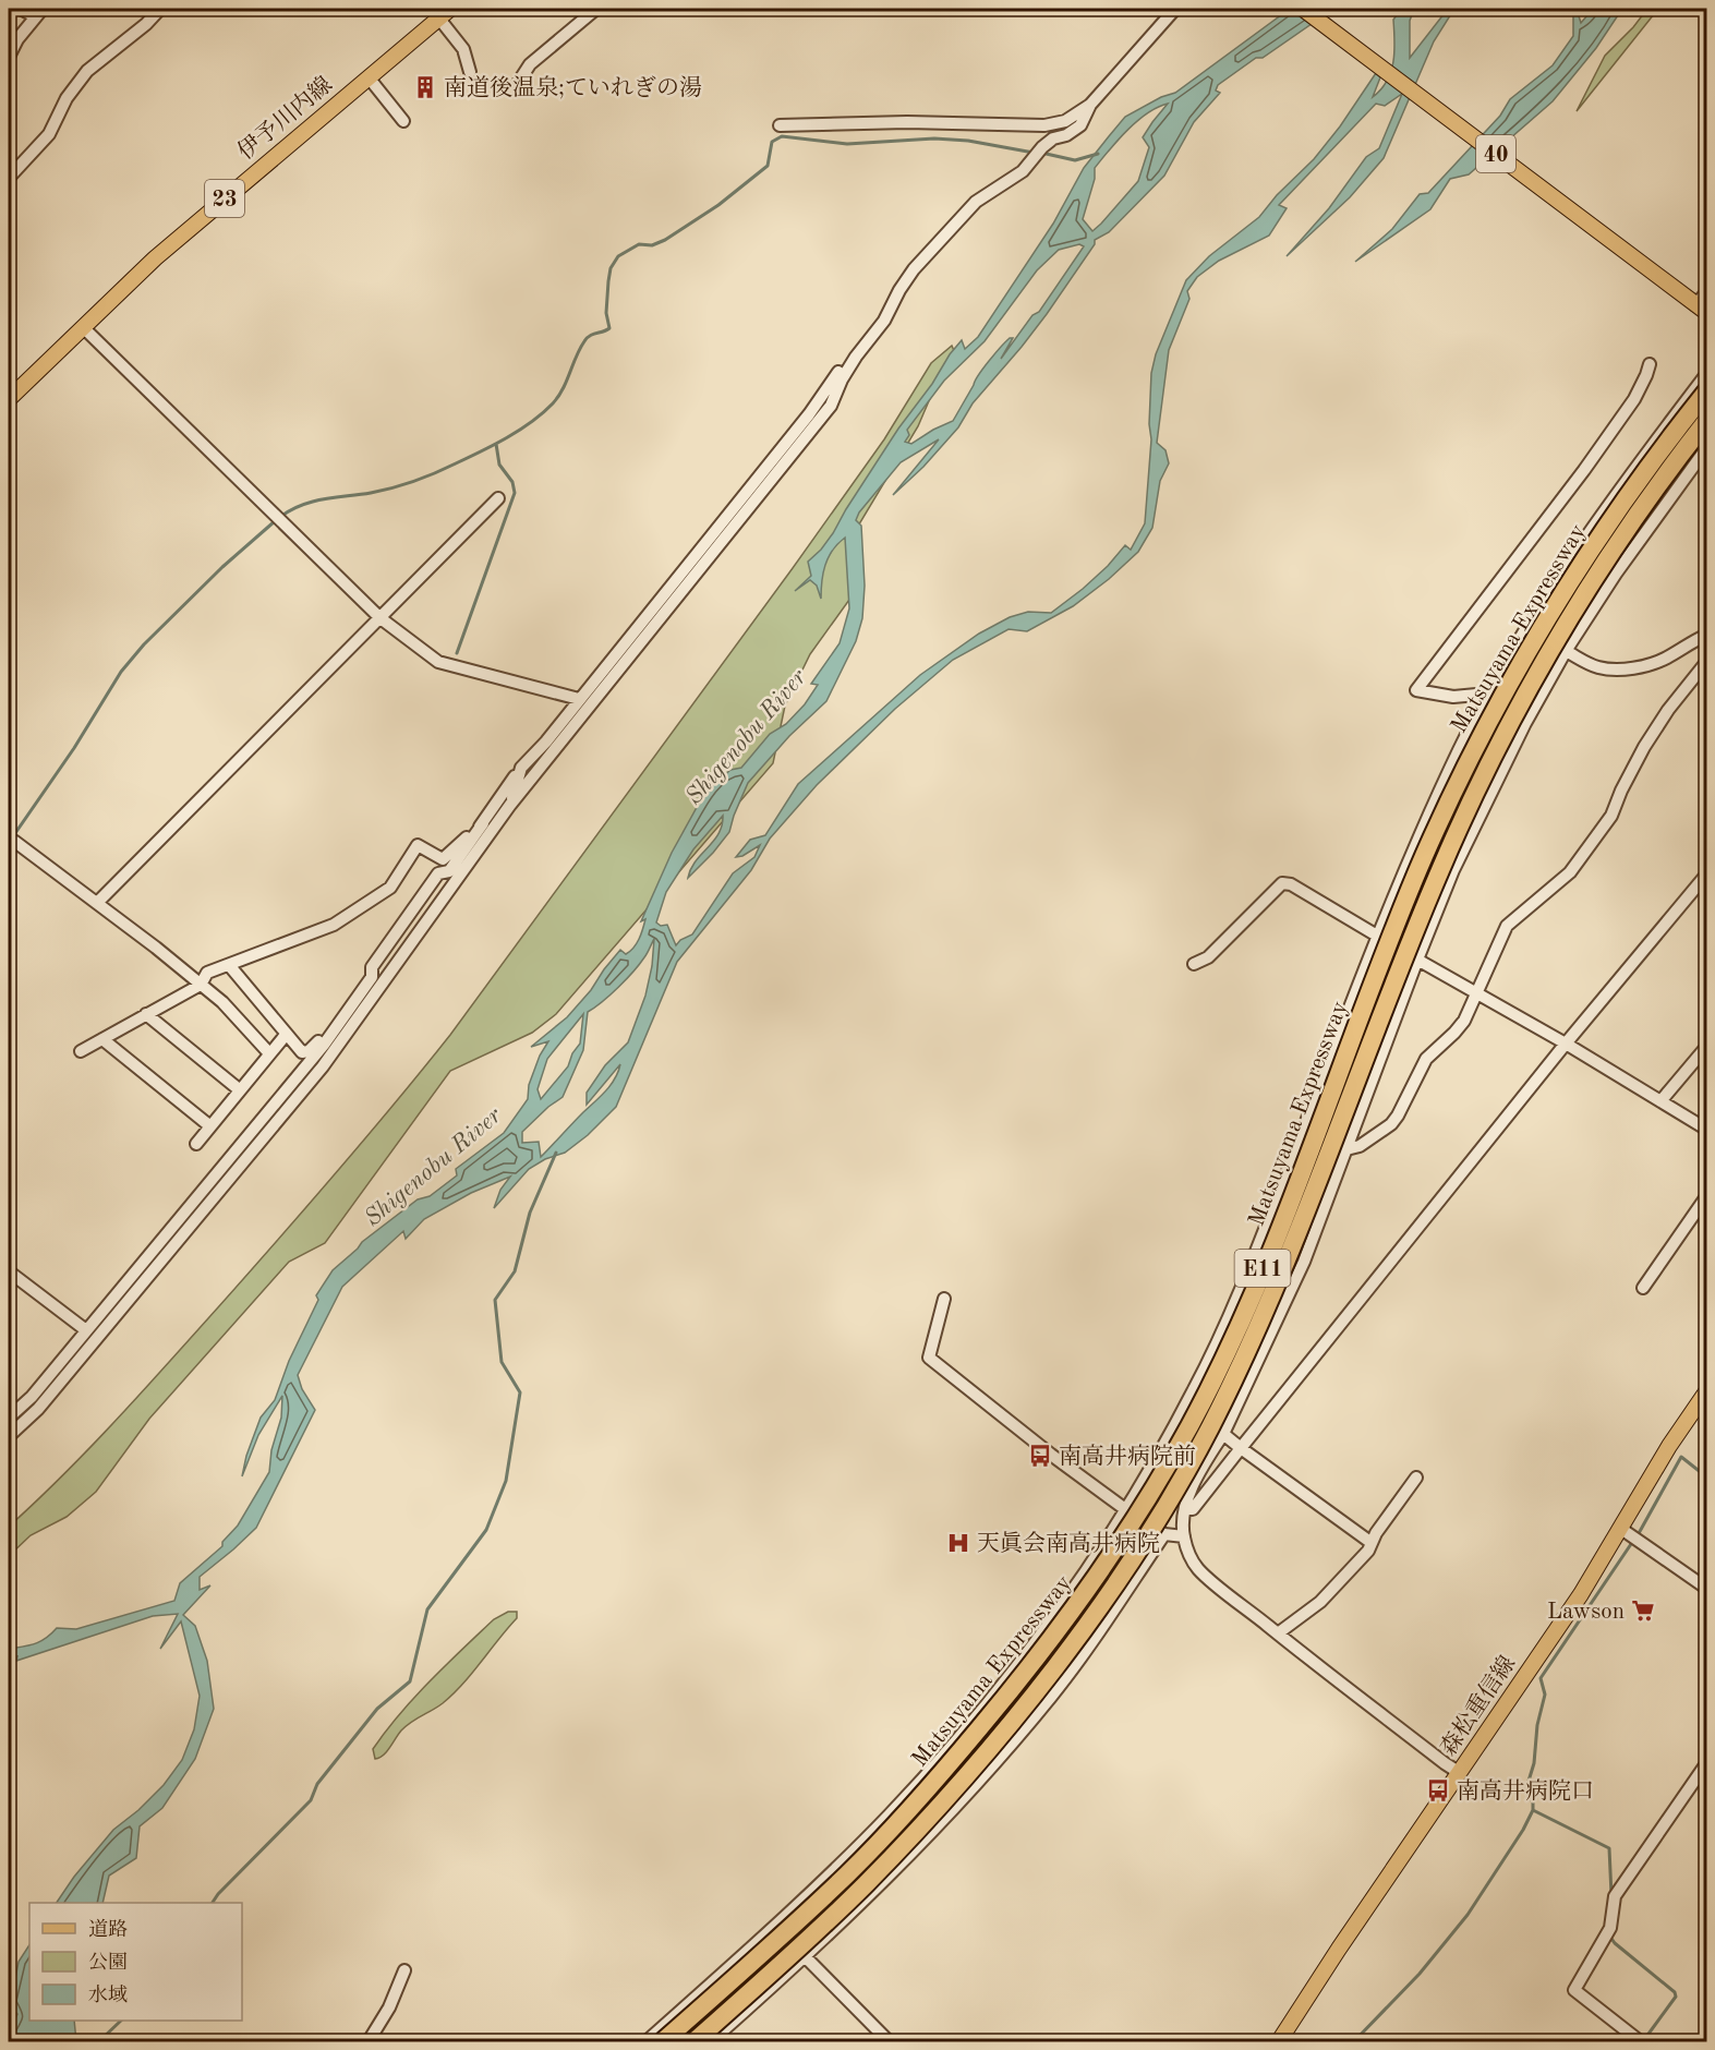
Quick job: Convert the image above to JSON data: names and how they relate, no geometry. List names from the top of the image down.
{
  "streets": {
    "highway": ["Matsuyama Expressway", "E11"],
    "main road": [
      "伊予川内線",
      "40",
      "23",
      "森松重信線"
    ]
  },
  "water": ["Shigenobu River"],
  "places": {
    "building": ["南道後温泉;ていれぎの湯"],
    "bus stop": ["南高井病院前", "南高井病院口"],
    "hospital": ["天眞会南高井病院"],
    "supermarket": ["Lawson"]
  },
  "legend": ["道路", "公園", "水域"]
}
